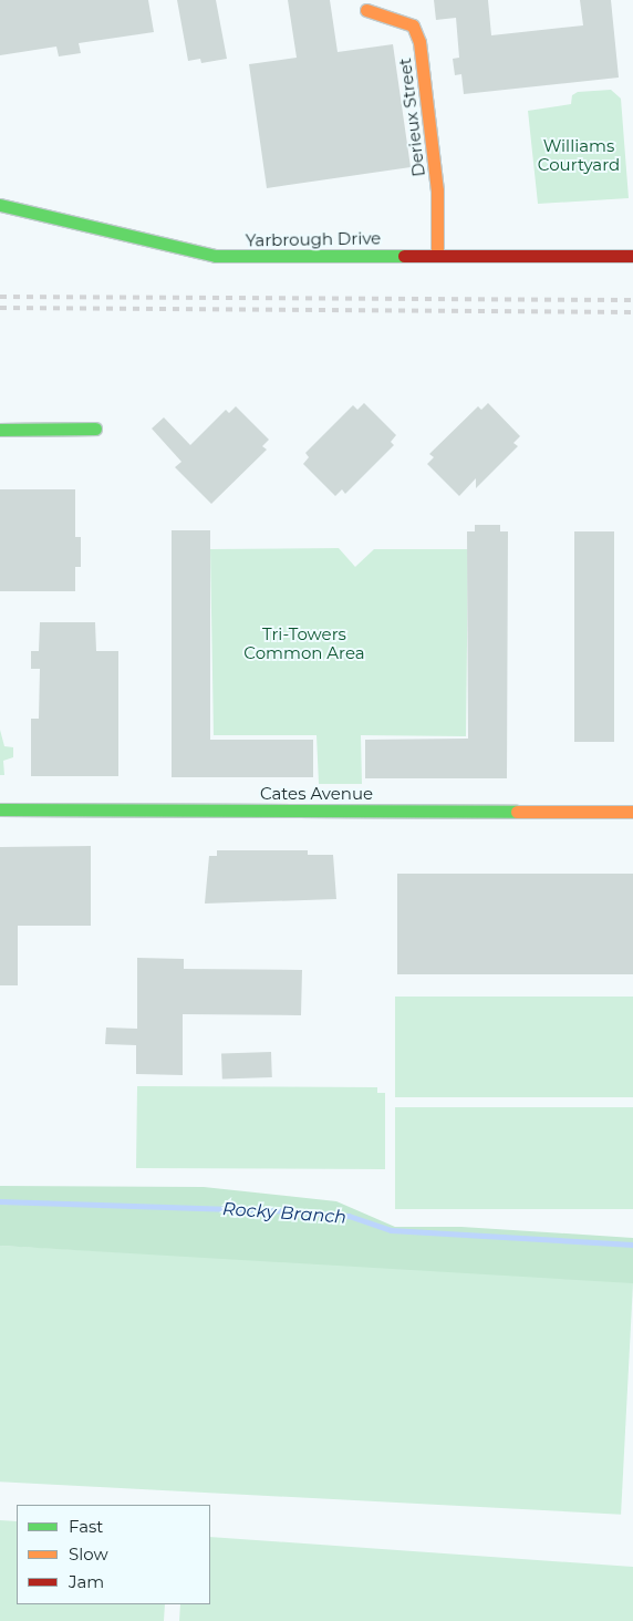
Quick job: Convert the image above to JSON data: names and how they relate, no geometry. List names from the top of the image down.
{
  "streets": {
    "street": ["Derieux Street", "Yarbrough Drive", "Cates Avenue"]
  },
  "crossings": [
    ["Derieux Street", "Yarbrough Drive"]
  ],
  "water": ["Rocky Branch"],
  "parks": ["Williams Courtyard", "Tri-Towers Common Area"],
  "legend": ["Fast", "Slow", "Jam"]
}
